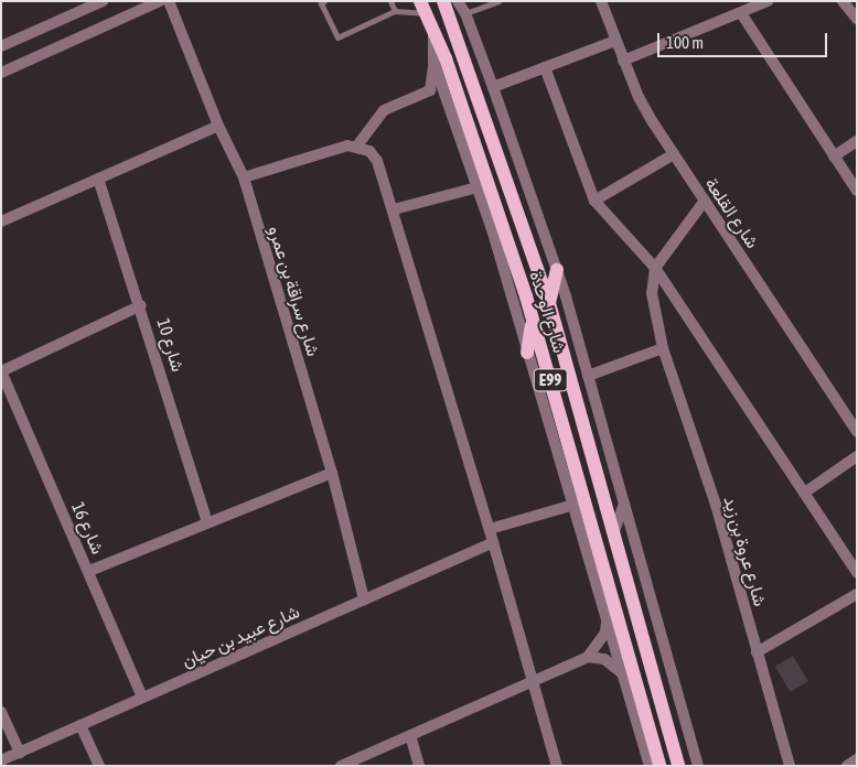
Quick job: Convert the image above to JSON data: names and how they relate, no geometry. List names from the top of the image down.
{
  "streets": {
    "main road": ["شارع الوحدة", "E99"],
    "street": [
      "شارع القلعة",
      "شارع سراقة بن عمرو",
      "شارع 10",
      "شارع 16",
      "شارع عروة بن زيد",
      "شارع عبيد بن حيان"
    ]
  },
  "crossings": [
    ["شارع سراقة بن عمرو", "شارع عبيد بن حيان"],
    ["شارع 16", "شارع عبيد بن حيان"]
  ],
  "scale_bar": "100 m"
}
